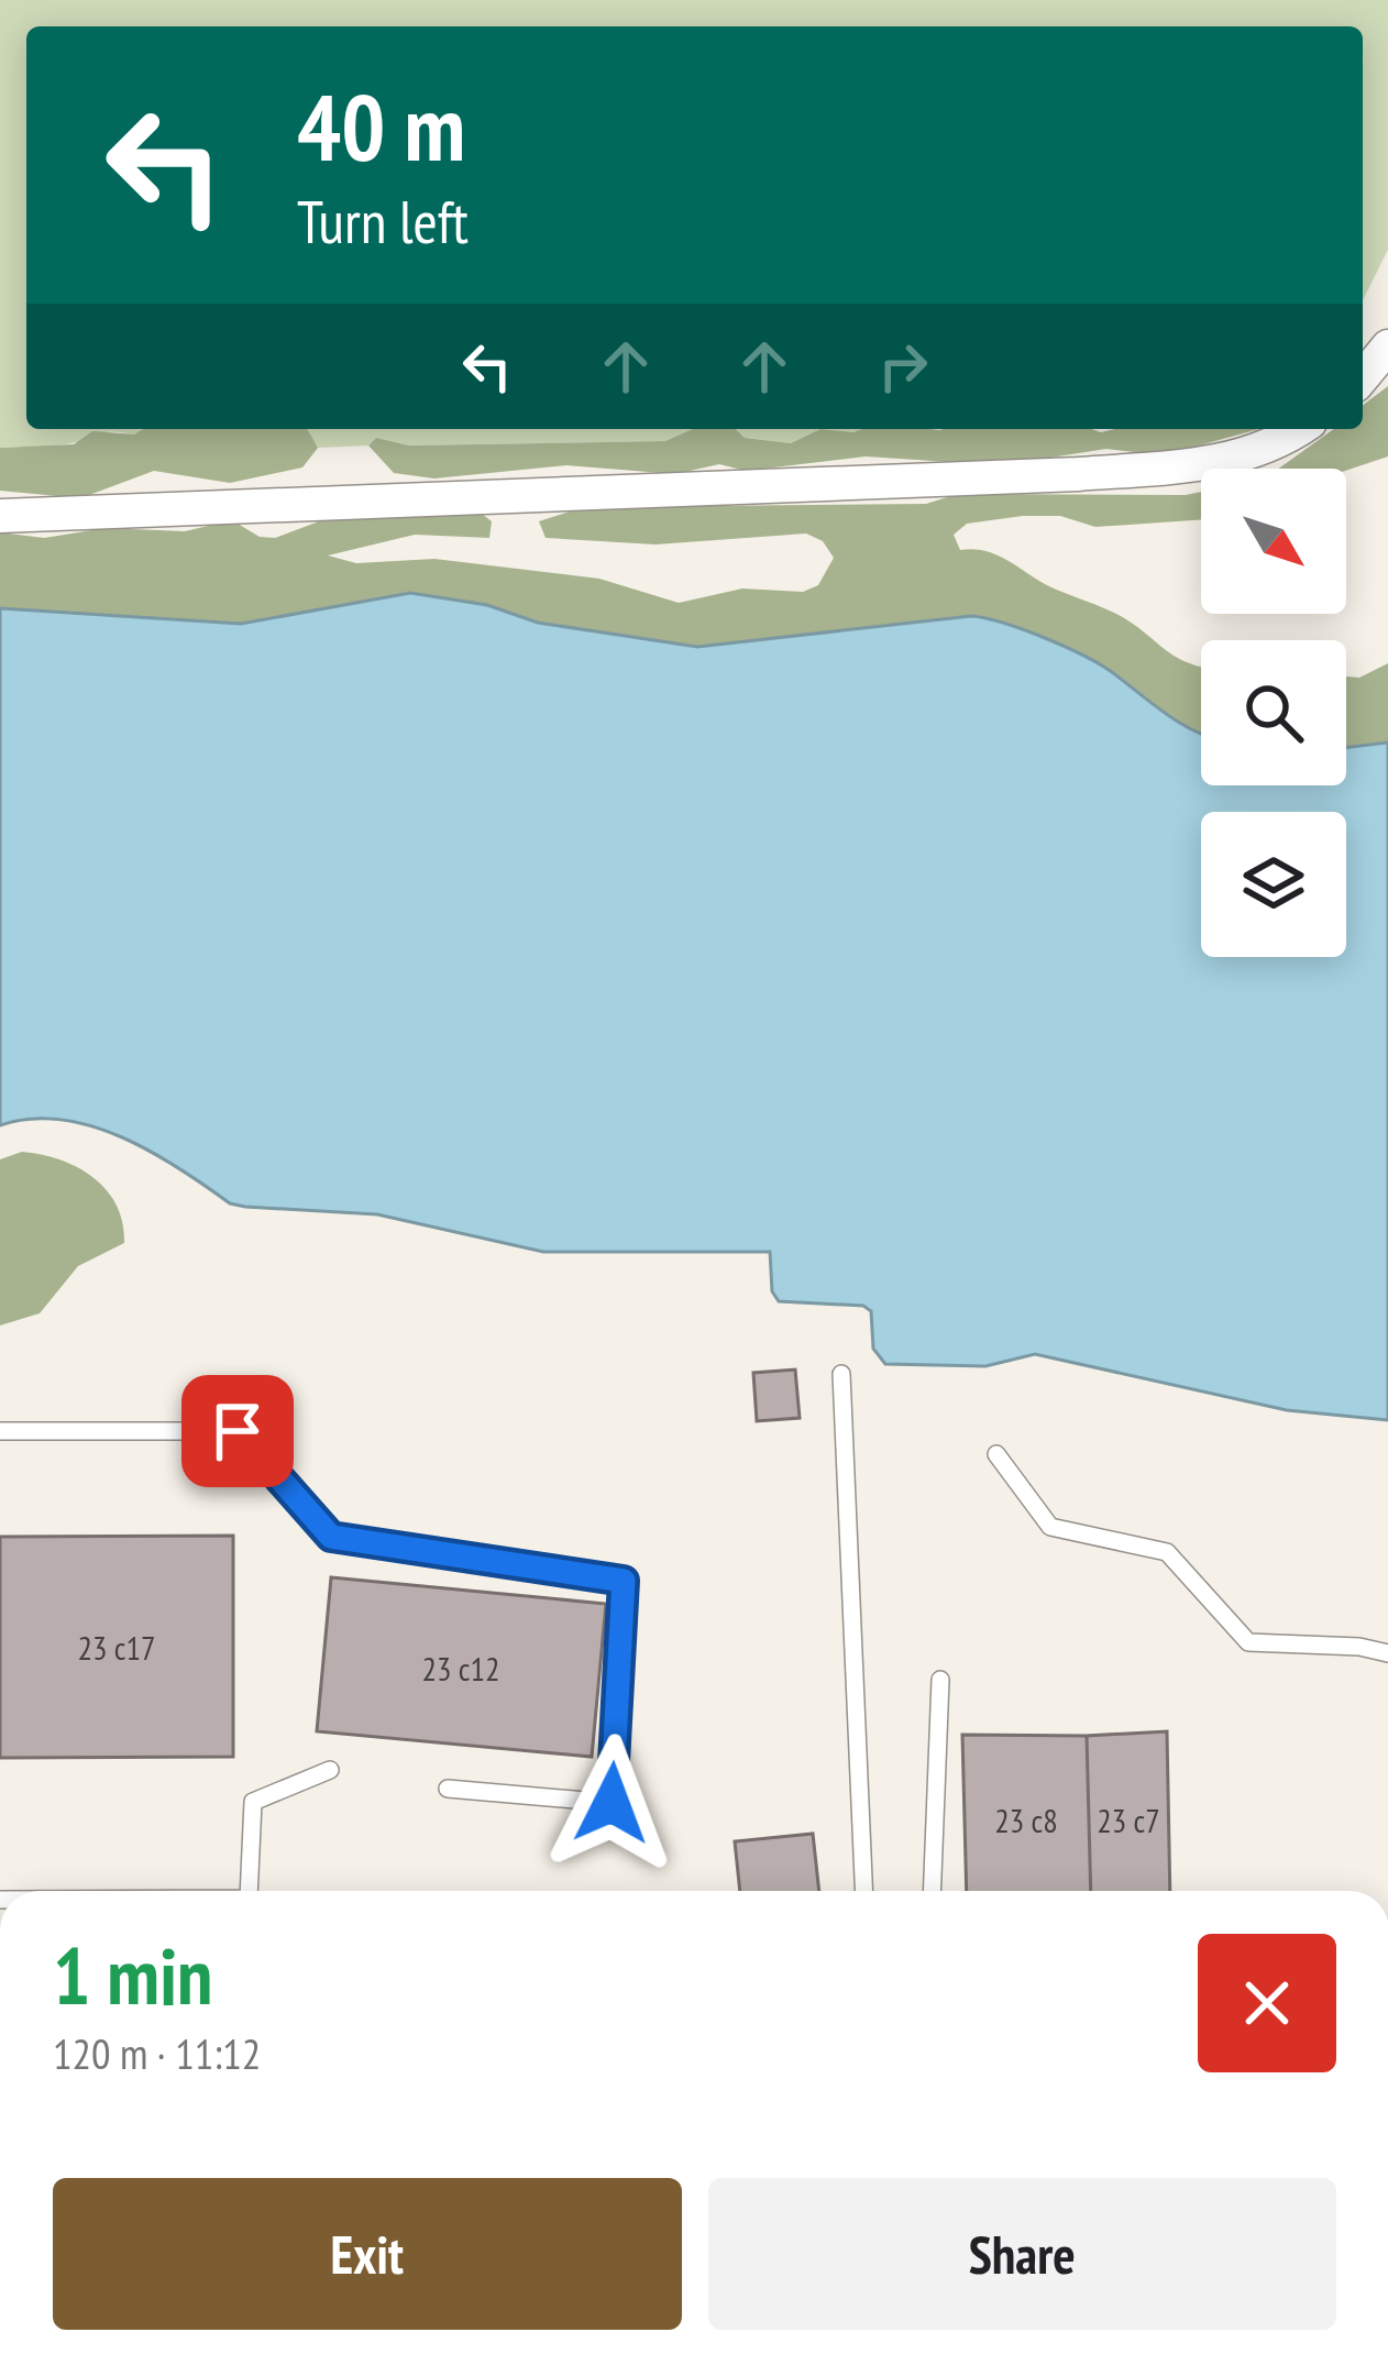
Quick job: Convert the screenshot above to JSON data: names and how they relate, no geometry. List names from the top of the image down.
{
  "house_numbers": [
    "23 с17",
    "23 с12",
    "23 с8",
    "23 с7"
  ],
  "north": "bottom right",
  "page": {
    "turn": ["40 m", "Turn left"],
    "heading": ["1 min", "120 m · 11:12"],
    "buttons": ["Exit", "Share"]
  }
}
